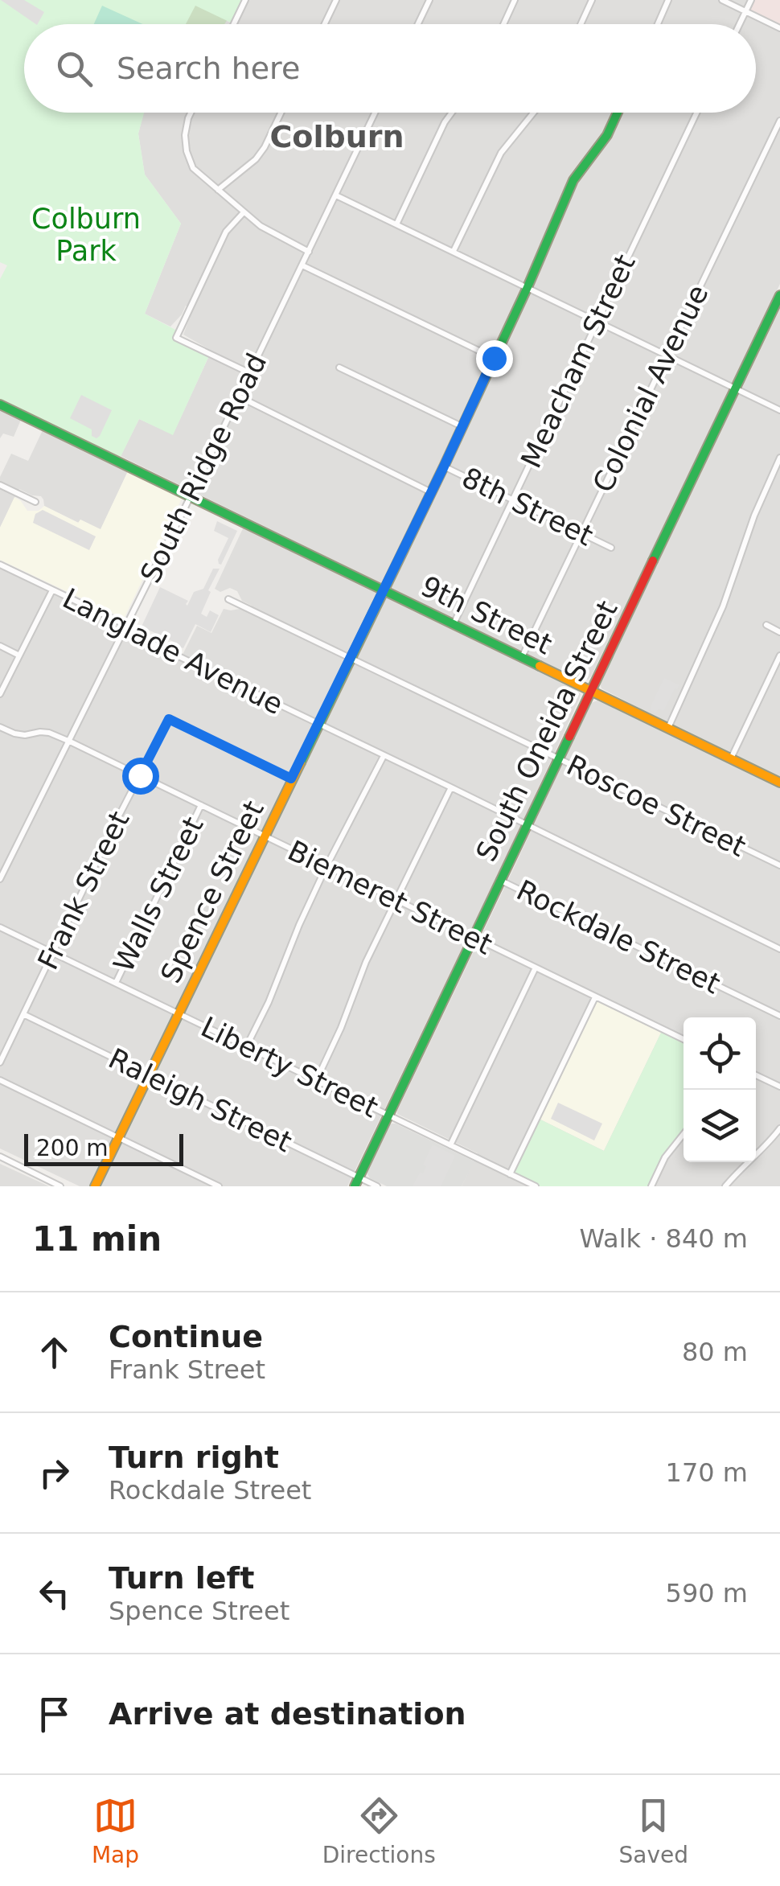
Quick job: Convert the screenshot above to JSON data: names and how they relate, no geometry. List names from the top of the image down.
{
  "streets": {
    "street": [
      "Meacham Street",
      "Colonial Avenue",
      "South Ridge Road",
      "8th Street",
      "9th Street",
      "Langlade Avenue",
      "South Oneida Street",
      "Roscoe Street",
      "Frank Street",
      "Spence Street",
      "Walls Street",
      "Biemeret Street",
      "Rockdale Street",
      "Liberty Street",
      "Raleigh Street"
    ]
  },
  "crossings": [
    ["Meacham Street", "8th Street"],
    ["Meacham Street", "9th Street"],
    ["Colonial Avenue", "8th Street"],
    ["Colonial Avenue", "9th Street"],
    ["South Ridge Road", "9th Street"],
    ["South Ridge Road", "Langlade Avenue"],
    ["South Ridge Road", "Biemeret Street"],
    ["8th Street", "Spence Street"],
    ["9th Street", "South Oneida Street"],
    ["9th Street", "Spence Street"],
    ["Langlade Avenue", "South Oneida Street"],
    ["Langlade Avenue", "Spence Street"],
    ["South Oneida Street", "Roscoe Street"],
    ["South Oneida Street", "Biemeret Street"],
    ["South Oneida Street", "Rockdale Street"],
    ["South Oneida Street", "Liberty Street"],
    ["South Oneida Street", "Raleigh Street"],
    ["Roscoe Street", "Spence Street"],
    ["Frank Street", "Spence Street"],
    ["Frank Street", "Biemeret Street"],
    ["Frank Street", "Liberty Street"],
    ["Frank Street", "Raleigh Street"],
    ["Spence Street", "Biemeret Street"],
    ["Spence Street", "Liberty Street"],
    ["Spence Street", "Raleigh Street"],
    ["Walls Street", "Biemeret Street"],
    ["Walls Street", "Liberty Street"]
  ],
  "districts": ["Colburn"],
  "parks": ["Colburn Park"],
  "scale_bar": "200 m",
  "page": {
    "search": "Search here",
    "scale": "200 m",
    "heading": ["11 min", "Walk · 840 m"],
    "list": [
      ["Continue", "Frank Street", "80 m"],
      ["Turn right", "Rockdale Street", "170 m"],
      ["Turn left", "Spence Street", "590 m"],
      "Arrive at destination"
    ],
    "nav": ["Map", "Directions", "Saved"]
  }
}
